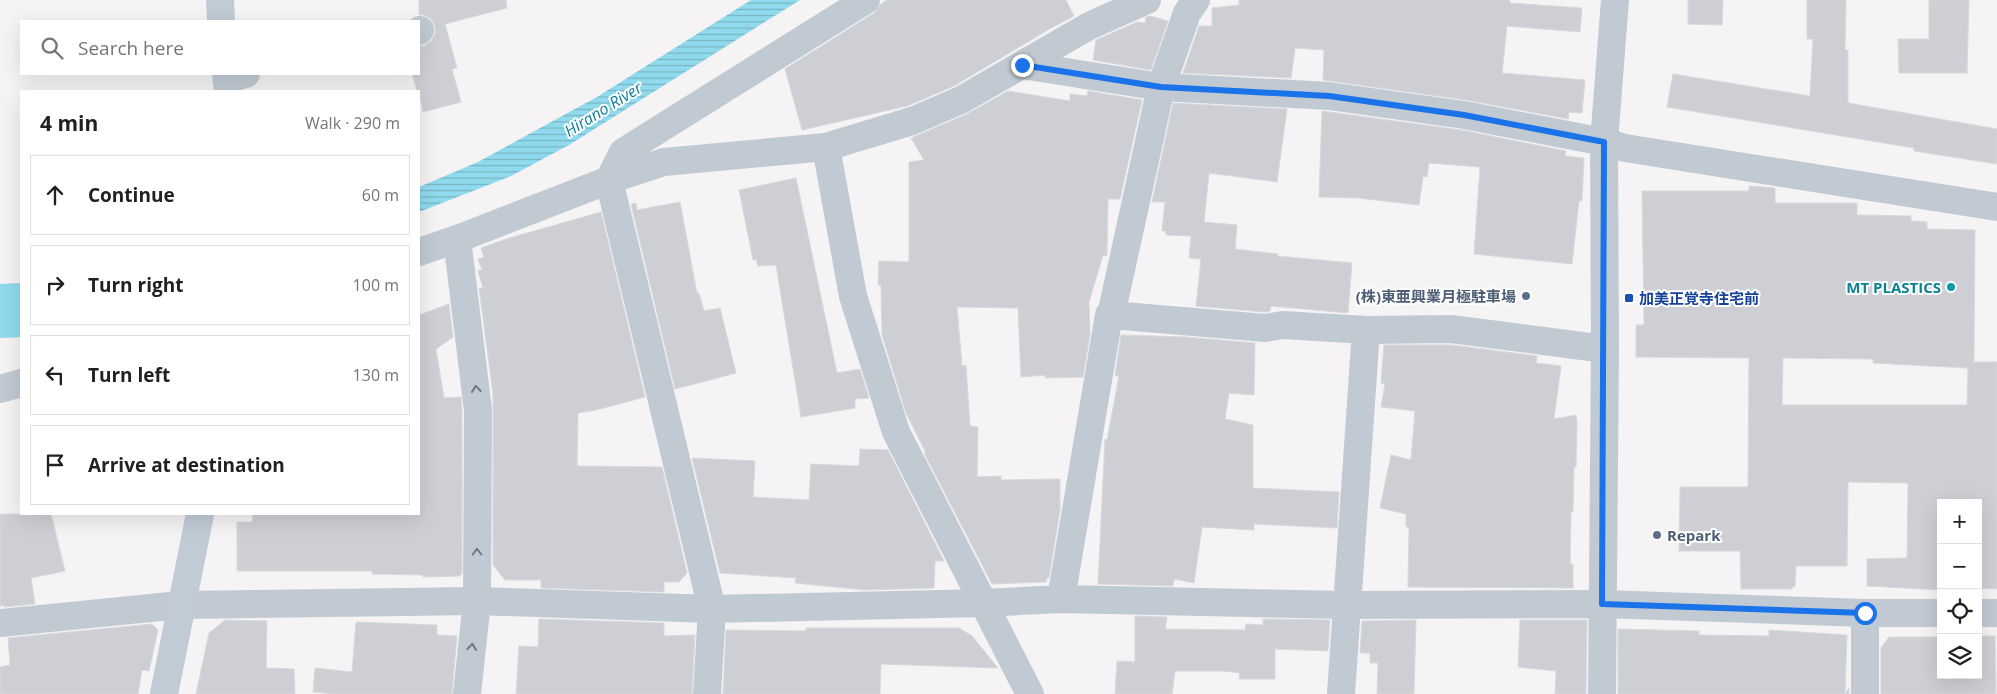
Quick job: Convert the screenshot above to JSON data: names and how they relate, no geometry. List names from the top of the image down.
{
  "water": ["Hirano River"],
  "places": {
    "other": ["MT PLASTICS", "(株)東亜興業月極駐車場", "Repark"],
    "transit": ["加美正覚寺住宅前"]
  },
  "page": {
    "search": "Search here",
    "heading": ["4 min", "Walk · 290 m"],
    "list": [
      ["Continue", "60 m"],
      ["Turn right", "100 m"],
      ["Turn left", "130 m"],
      "Arrive at destination"
    ],
    "map_buttons": ["+", "−"]
  }
}
